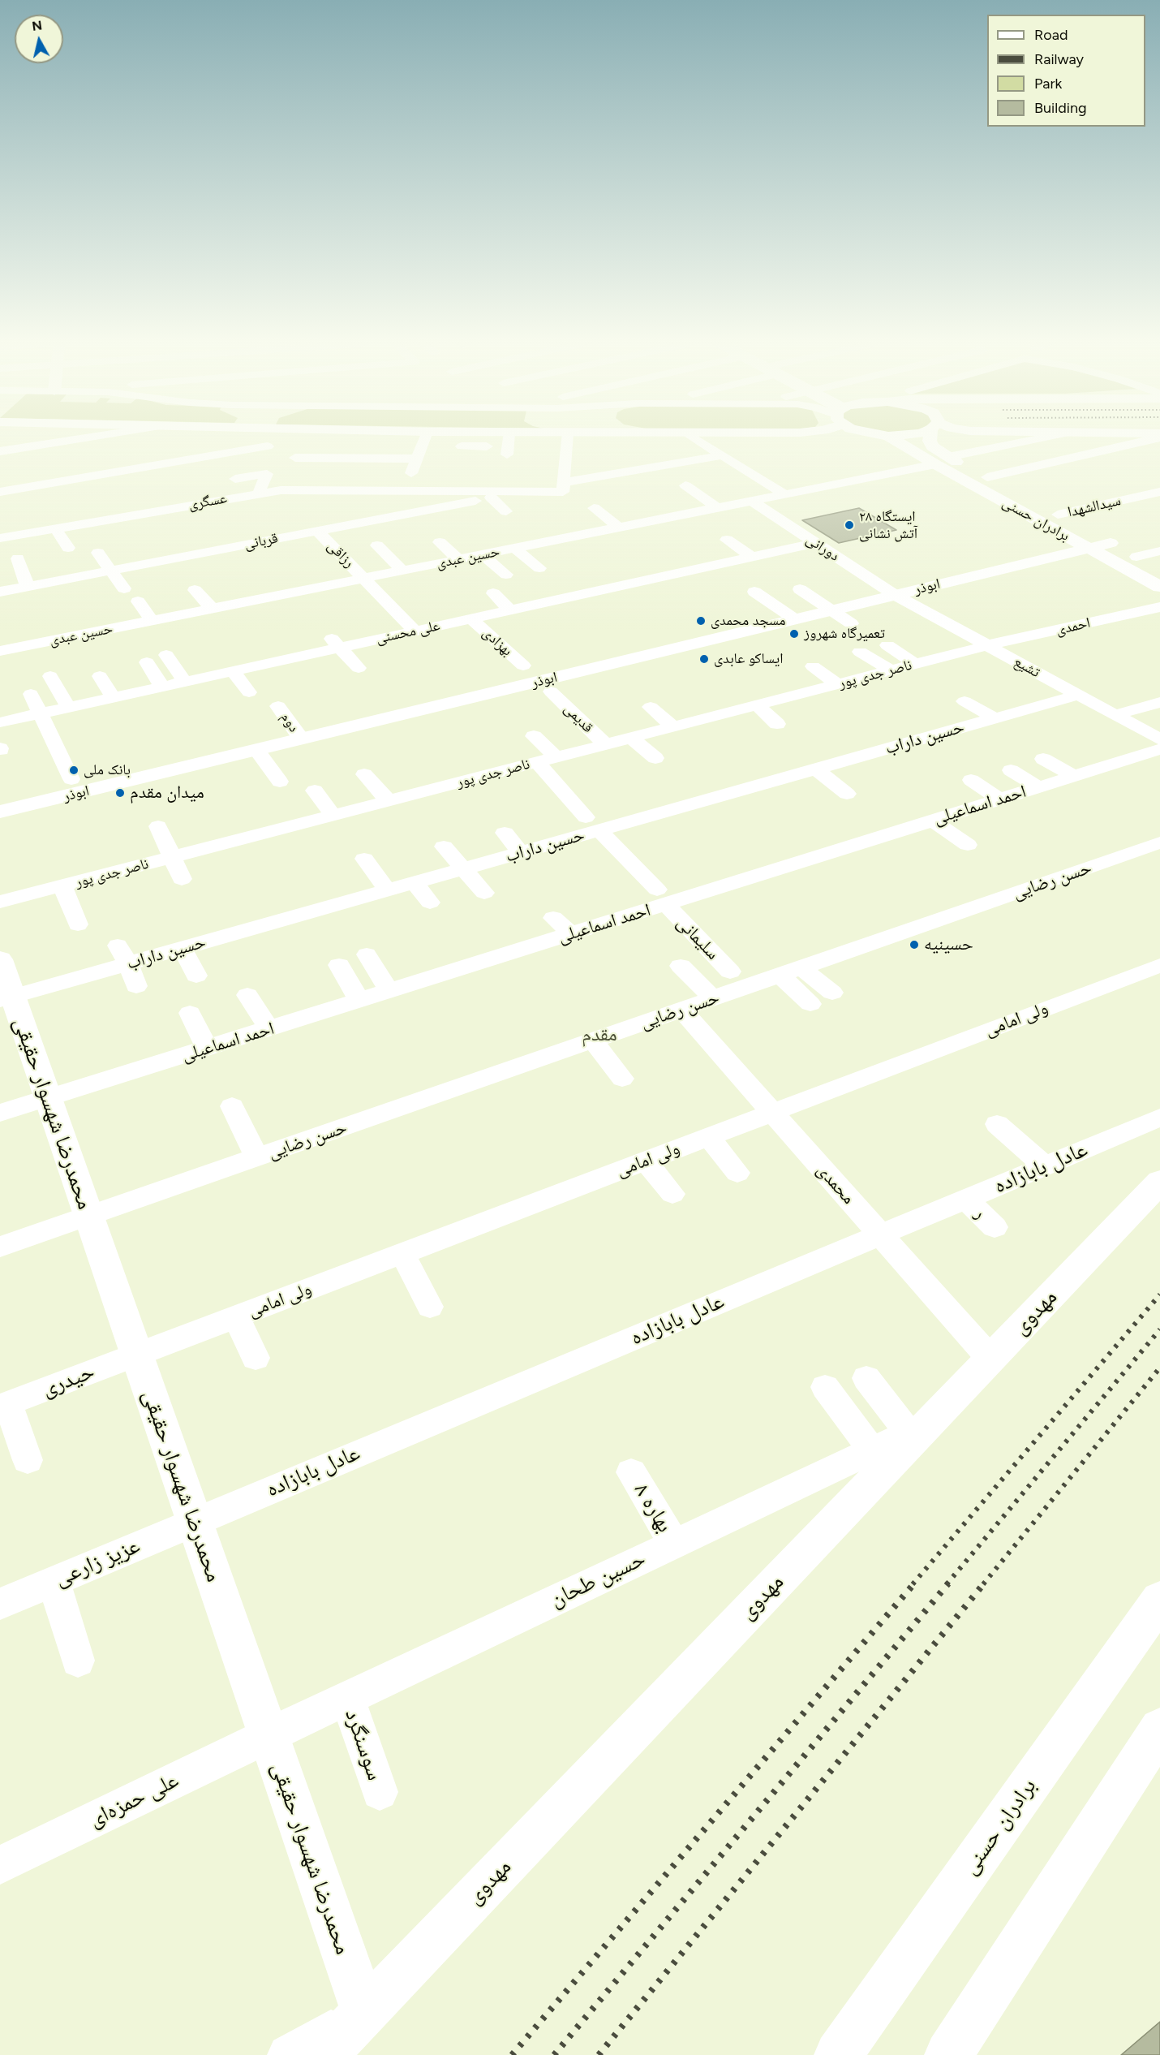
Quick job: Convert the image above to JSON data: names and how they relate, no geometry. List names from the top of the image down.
{
  "streets": {
    "street": [
      "عسگری",
      "سیدالشهدا",
      "برادران حسنی",
      "قربانی",
      "دورانی",
      "رزاقی",
      "حسین عبدی",
      "ابوذر",
      "احمدی",
      "علی محسنی",
      "بهزادی",
      "تشیع",
      "ناصر جدی پور",
      "قدیمی",
      "دوم",
      "حسین داراب",
      "احمد اسماعیلی",
      "حسن رضایی",
      "سلیمانی",
      "ولی امامی",
      "محمدرضا شهسوار حقیقی",
      "عادل بابازاده",
      "محمدی",
      "ر",
      "مهدوی",
      "حیدری",
      "بهاره ۸",
      "عزیز زارعی",
      "حسین طحان",
      "سوسنگرد",
      "علی حمزه‌ای"
    ]
  },
  "crossings": [
    ["عسگری", "قربانی"],
    ["سیدالشهدا", "برادران حسنی"],
    ["برادران حسنی", "حسین عبدی"],
    ["برادران حسنی", "ابوذر"],
    ["قربانی", "رزاقی"],
    ["دورانی", "حسین عبدی"],
    ["دورانی", "ابوذر"],
    ["دورانی", "علی محسنی"],
    ["دورانی", "تشیع"],
    ["رزاقی", "حسین عبدی"],
    ["ابوذر", "تشیع"],
    ["ابوذر", "دوم"],
    ["احمدی", "تشیع"],
    ["احمدی", "ناصر جدی پور"],
    ["علی محسنی", "بهزادی"],
    ["تشیع", "ناصر جدی پور"],
    ["تشیع", "حسین داراب"],
    ["ناصر جدی پور", "قدیمی"],
    ["ناصر جدی پور", "سلیمانی"],
    ["حسین داراب", "سلیمانی"],
    ["حسین داراب", "محمدرضا شهسوار حقیقی"],
    ["احمد اسماعیلی", "سلیمانی"],
    ["احمد اسماعیلی", "محمدرضا شهسوار حقیقی"],
    ["حسن رضایی", "محمدرضا شهسوار حقیقی"],
    ["حسن رضایی", "محمدی"],
    ["ولی امامی", "محمدرضا شهسوار حقیقی"],
    ["ولی امامی", "محمدی"],
    ["ولی امامی", "حیدری"],
    ["محمدرضا شهسوار حقیقی", "عادل بابازاده"],
    ["محمدرضا شهسوار حقیقی", "مهدوی"],
    ["محمدرضا شهسوار حقیقی", "حیدری"],
    ["محمدرضا شهسوار حقیقی", "عزیز زارعی"],
    ["محمدرضا شهسوار حقیقی", "حسین طحان"],
    ["محمدرضا شهسوار حقیقی", "علی حمزه‌ای"],
    ["عادل بابازاده", "محمدی"],
    ["عادل بابازاده", "ر"],
    ["عادل بابازاده", "عزیز زارعی"],
    ["محمدی", "مهدوی"],
    ["مهدوی", "حسین طحان"],
    ["بهاره ۸", "حسین طحان"],
    ["حسین طحان", "سوسنگرد"],
    ["حسین طحان", "علی حمزه‌ای"]
  ],
  "districts": ["مقدم"],
  "places": [
    "ایستگاه ۲۸ آتش نشانی",
    "مسجد محمدی",
    "تعمیرگاه شهروز",
    "ایساکو عابدی",
    "بانک ملی",
    "میدان مقدم",
    "حسینیه"
  ],
  "legend": [
    "Road",
    "Railway",
    "Park",
    "Building"
  ],
  "north": "top"
}
